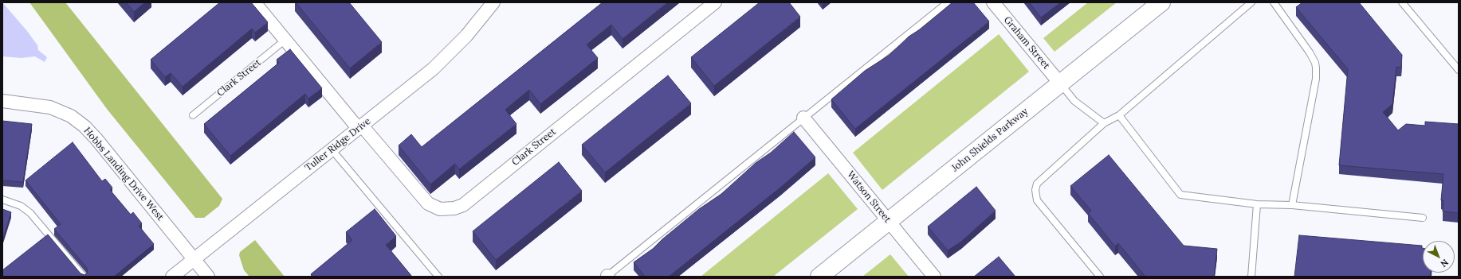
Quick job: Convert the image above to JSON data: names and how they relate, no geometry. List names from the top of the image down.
{
  "streets": {
    "street": [
      "Graham Street",
      "Clark Street",
      "John Shields Parkway",
      "Tuller Ridge Drive",
      "Hobbs Landing Drive West",
      "Watson Street"
    ]
  },
  "crossings": [
    ["Graham Street", "John Shields Parkway"],
    ["Clark Street", "Tuller Ridge Drive"],
    ["John Shields Parkway", "Watson Street"],
    ["Tuller Ridge Drive", "Hobbs Landing Drive West"]
  ],
  "north": "bottom right"
}
